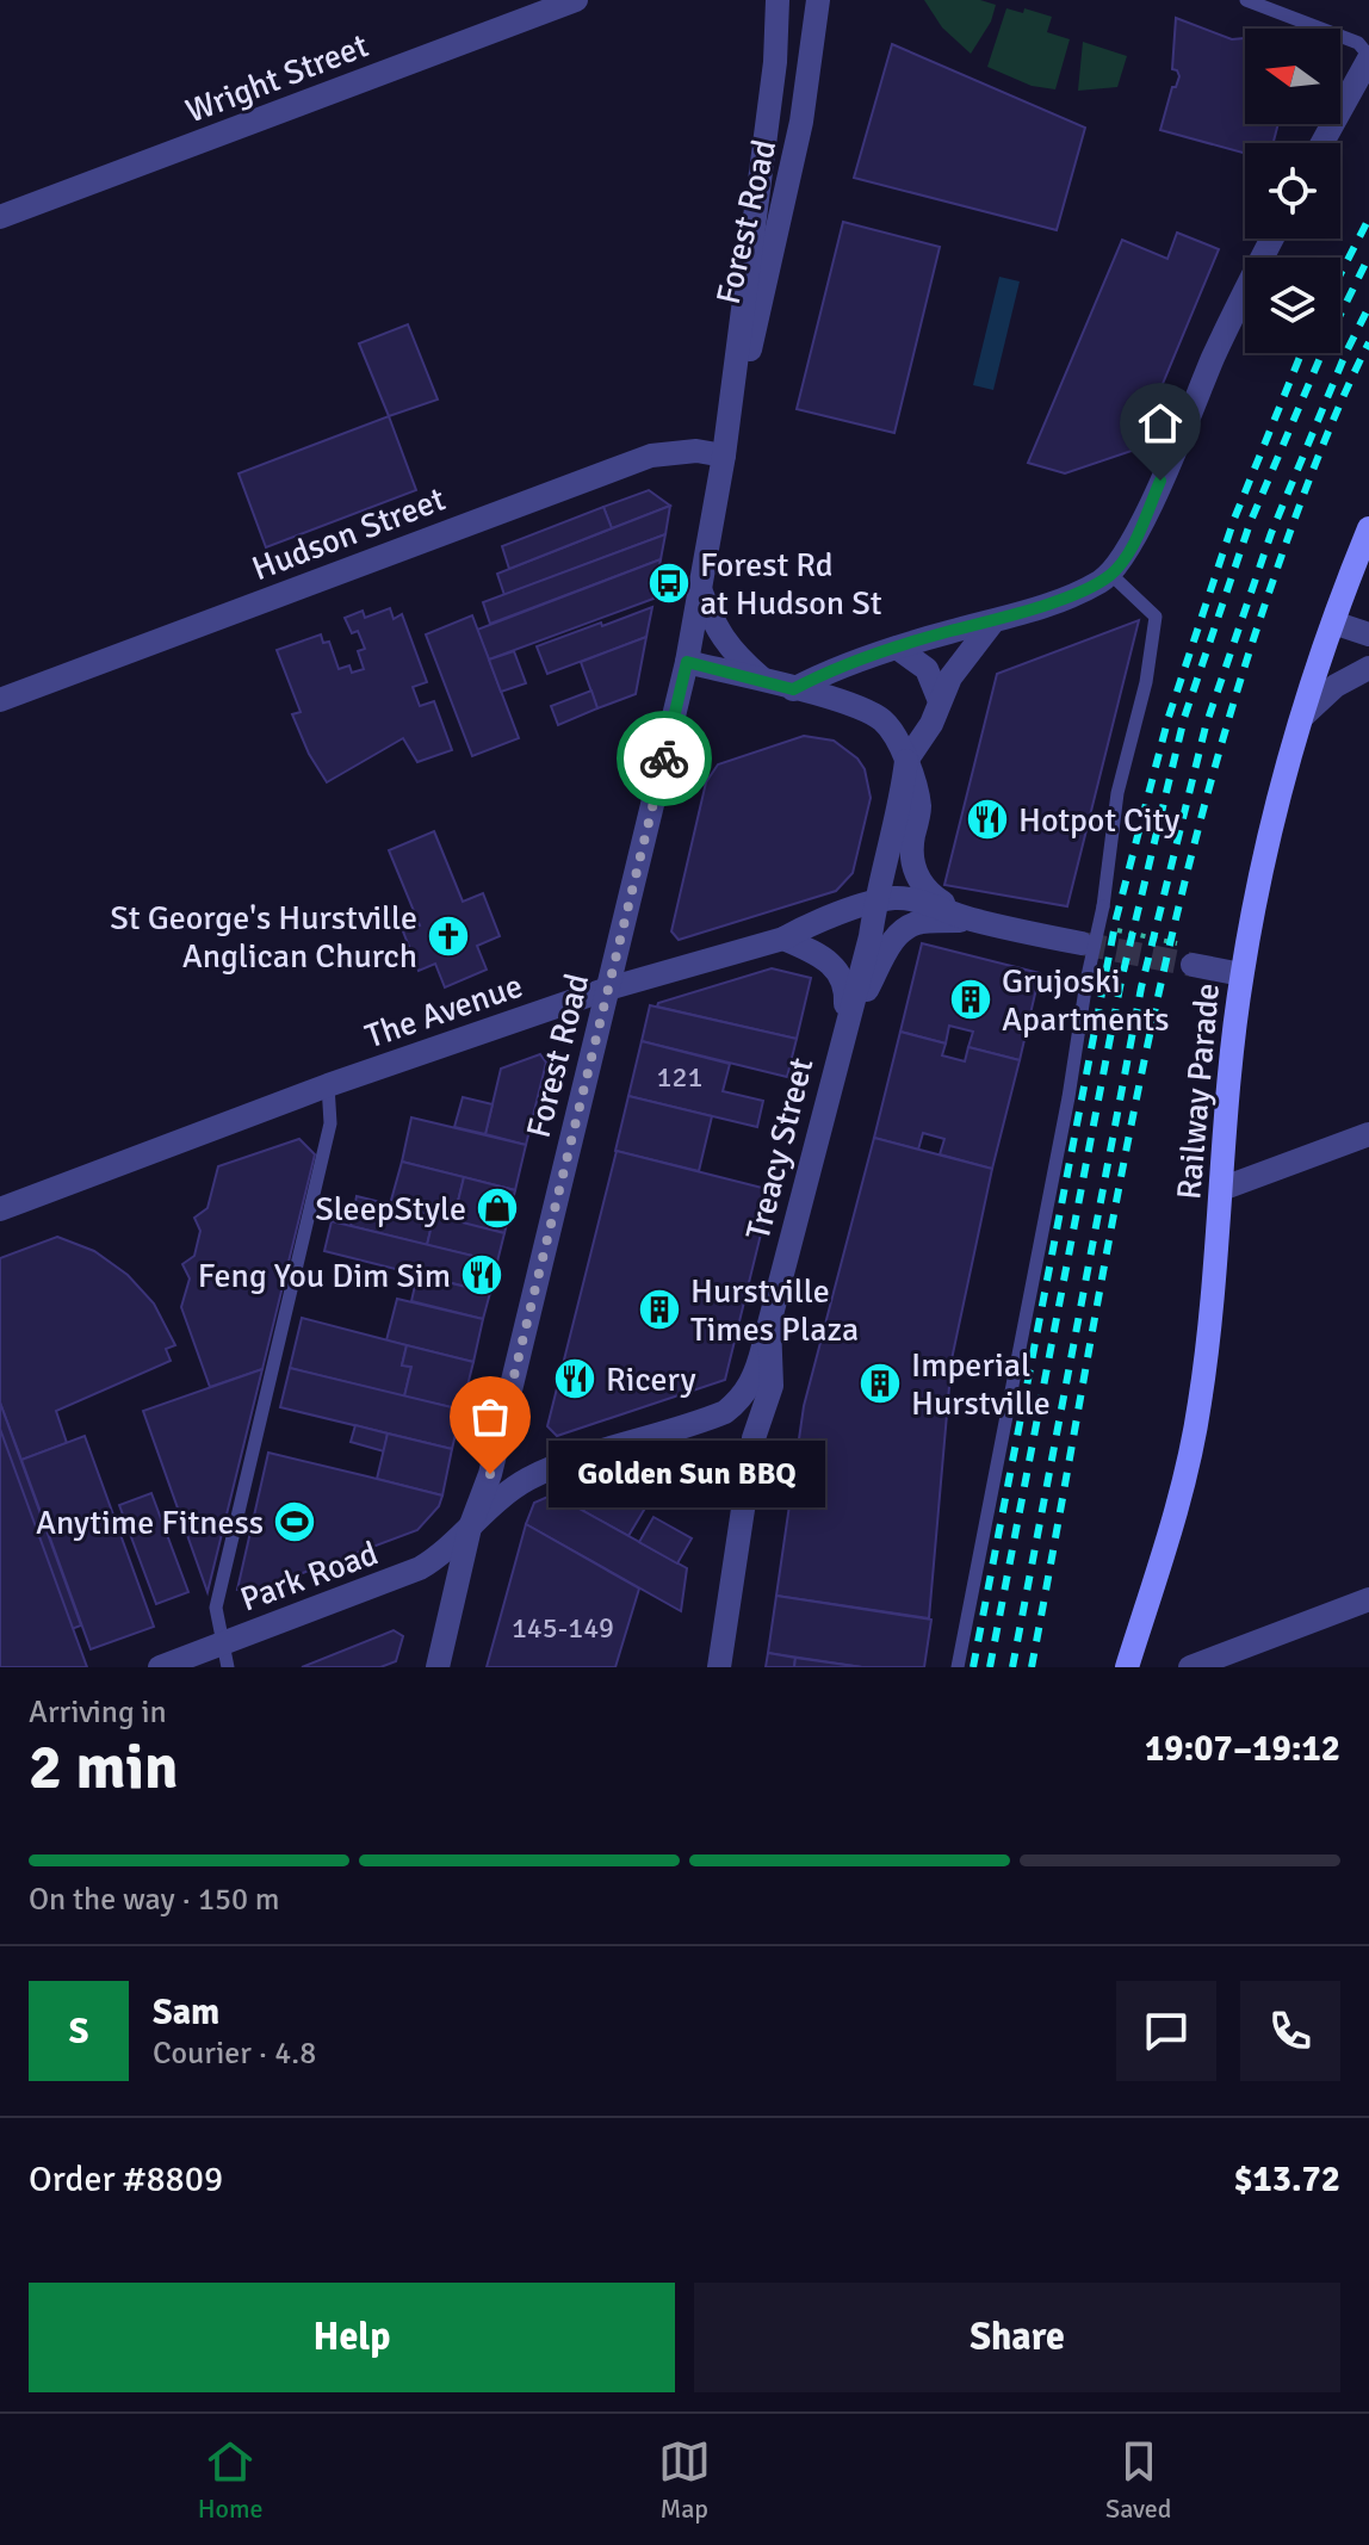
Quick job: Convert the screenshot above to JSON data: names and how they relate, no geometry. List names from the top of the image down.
{
  "streets": {
    "main road": ["Railway Parade"],
    "street": [
      "Wright Street",
      "Forest Road",
      "Hudson Street",
      "The Avenue",
      "Treacy Street",
      "Park Road"
    ]
  },
  "crossings": [
    ["Forest Road", "Hudson Street"],
    ["Forest Road", "The Avenue"],
    ["Forest Road", "Park Road"],
    ["The Avenue", "Treacy Street"],
    ["Treacy Street", "Park Road"]
  ],
  "places": {
    "bus stop": ["Forest Rd at Hudson St"],
    "restaurant": ["Hotpot City", "Feng You Dim Sim", "Ricery"],
    "church": ["St George's Hurstville Anglican Church"],
    "building": ["Grujoski Apartments", "Hurstville Times Plaza", "Imperial Hurstville"],
    "shop": ["SleepStyle"],
    "other": ["Golden Sun BBQ"],
    "sports": ["Anytime Fitness"]
  },
  "house_numbers": ["121", "145-149"],
  "north": "left",
  "page": {
    "bubble": "Golden Sun BBQ",
    "heading": ["2 min", "Arriving in", "19:07–19:12"],
    "panel": [
      "Sam",
      "Courier · 4.8",
      "Order #8809",
      "$13.72"
    ],
    "bar": "On the way · 150 m",
    "round": "S",
    "buttons": ["Help", "Share"],
    "tabs": ["Home", "Map", "Saved"]
  }
}
